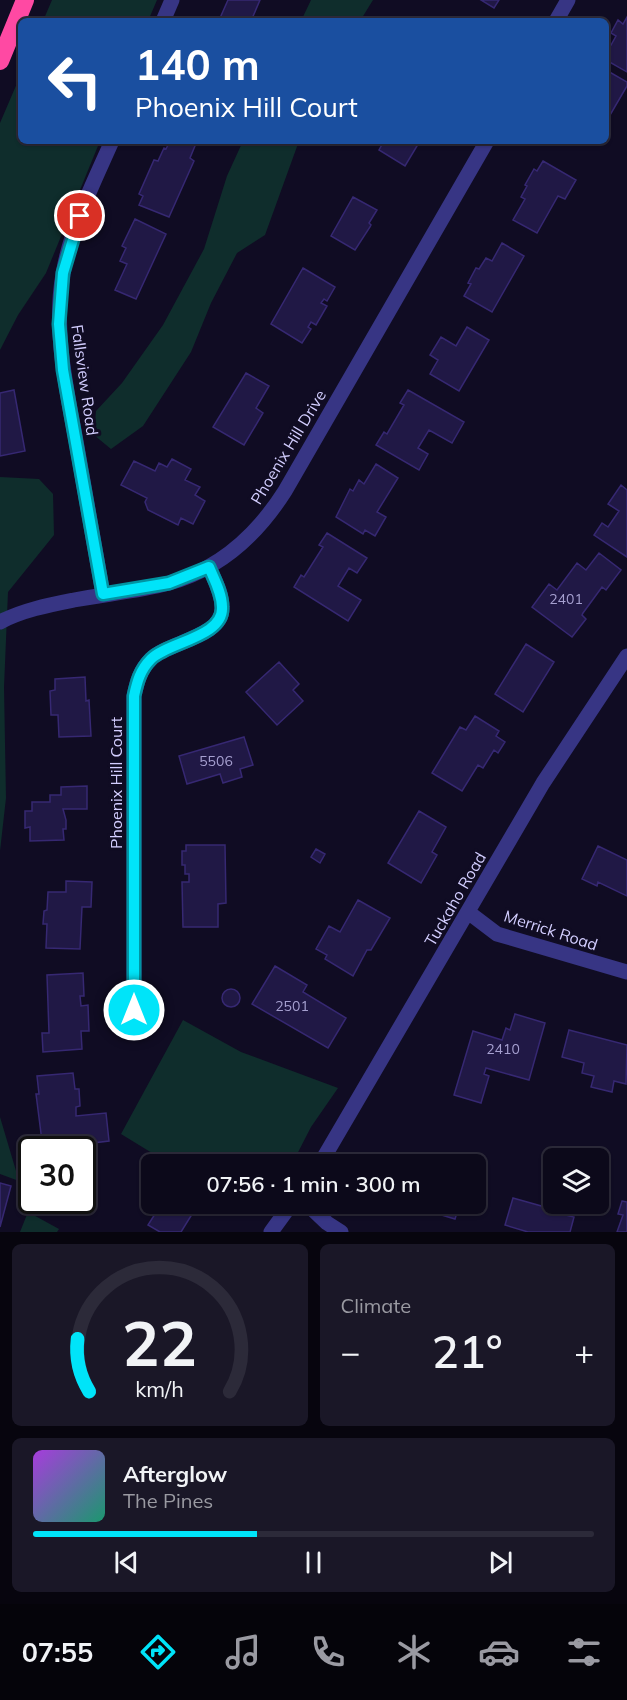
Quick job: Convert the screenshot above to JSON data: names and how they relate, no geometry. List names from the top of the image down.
{
  "streets": {
    "street": [
      "Fallsview Road",
      "Phoenix Hill Drive",
      "Phoenix Hill Court",
      "Tuckaho Road",
      "Merrick Road"
    ]
  },
  "crossings": [
    ["Fallsview Road", "Phoenix Hill Drive"],
    ["Phoenix Hill Drive", "Phoenix Hill Court"],
    ["Tuckaho Road", "Merrick Road"]
  ],
  "house_numbers": [
    "2401",
    "5506",
    "2501",
    "2410"
  ],
  "page": {
    "turn": ["140 m", "Phoenix Hill Court"],
    "limit": "30",
    "trip": "07:56 · 1 min · 300 m",
    "tile": "Climate",
    "heat": ["−", "21°", "+"],
    "song": ["Afterglow", "The Pines"],
    "tabs": "07:55",
    "gauge": ["22", "km/h"]
  }
}
